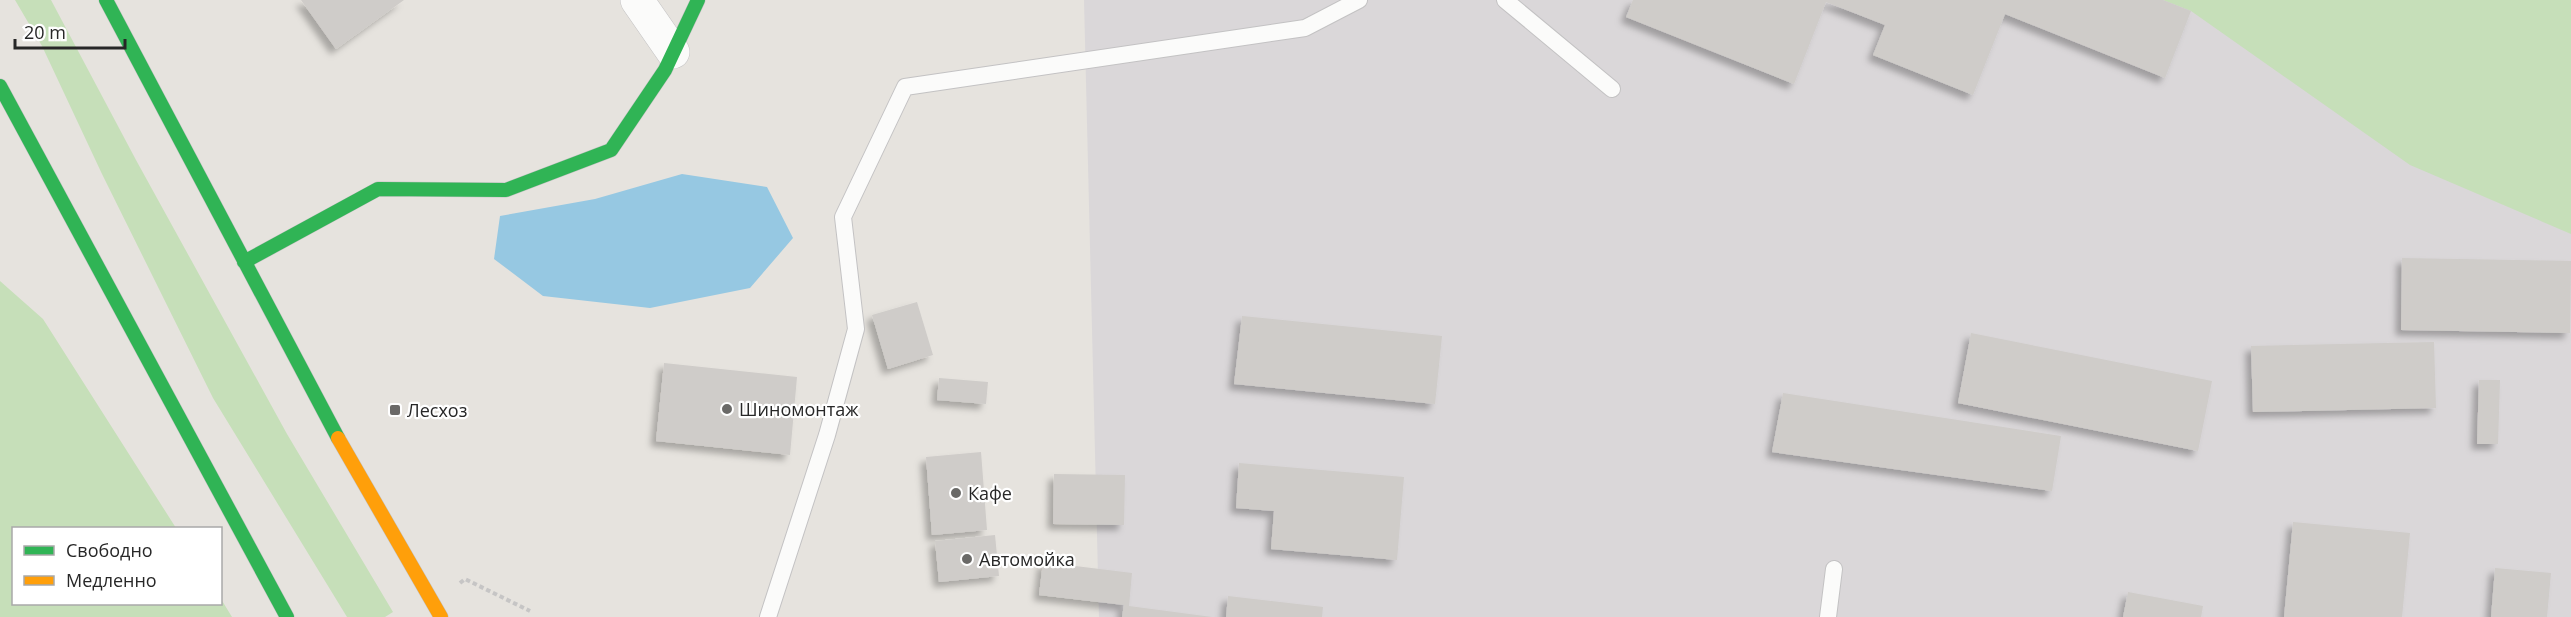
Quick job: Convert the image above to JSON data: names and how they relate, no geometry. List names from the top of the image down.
{
  "places": {
    "other": ["Шиномонтаж", "Кафе", "Автомойка"],
    "transit": ["Лесхоз"]
  },
  "legend": ["Свободно", "Медленно"],
  "scale_bar": "20 m"
}
